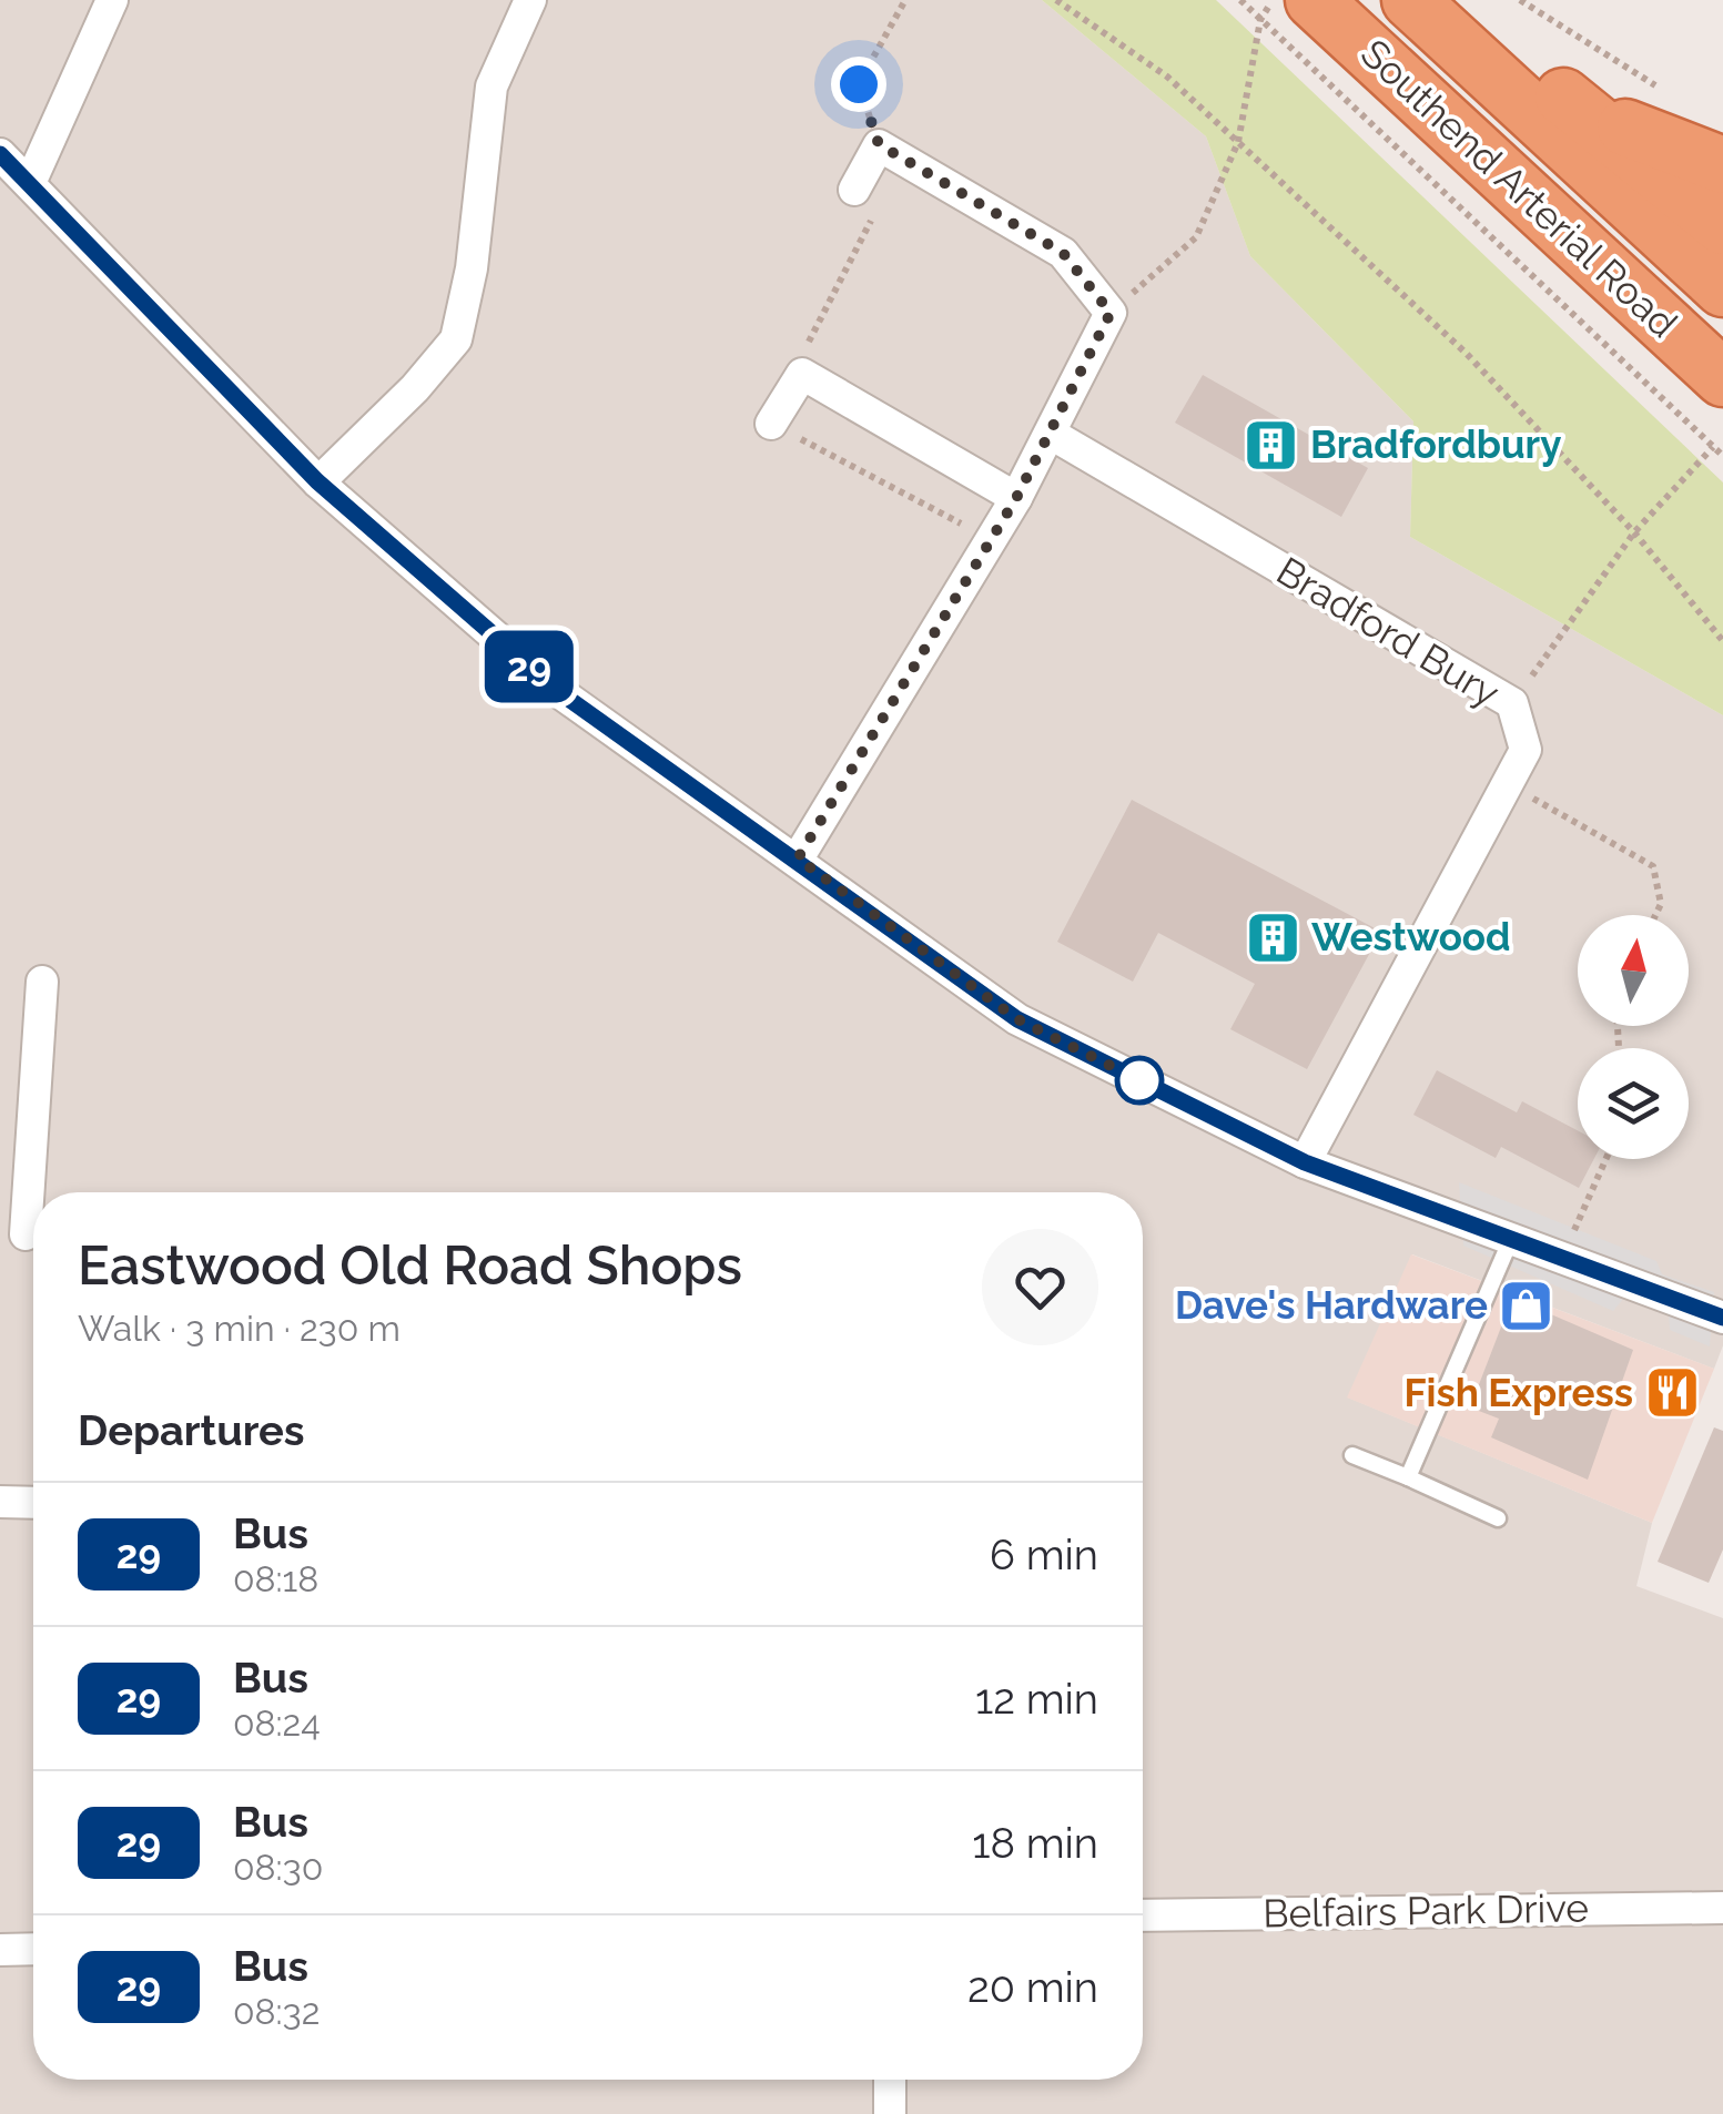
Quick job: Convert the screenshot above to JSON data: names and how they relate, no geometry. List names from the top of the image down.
{
  "streets": {
    "highway": ["Southend Arterial Road"],
    "street": ["Bradford Bury", "Belfairs Park Drive"]
  },
  "places": {
    "building": ["Bradfordbury", "Westwood"],
    "shop": ["Dave's Hardware"],
    "restaurant": ["Fish Express"]
  },
  "lines": ["bus line 29"],
  "north": "top",
  "page": {
    "on_map": "29",
    "heading": [
      ["Eastwood Old Road Shops", "Walk · 3 min · 230 m"],
      "Departures"
    ],
    "list": [
      {
        "mark": "29",
        "name": "Bus",
        "note": "08:18",
        "value": "6 min"
      },
      {
        "mark": "29",
        "name": "Bus",
        "note": "08:24",
        "value": "12 min"
      },
      {
        "mark": "29",
        "name": "Bus",
        "note": "08:30",
        "value": "18 min"
      },
      {
        "mark": "29",
        "name": "Bus",
        "note": "08:32",
        "value": "20 min"
      }
    ]
  }
}
